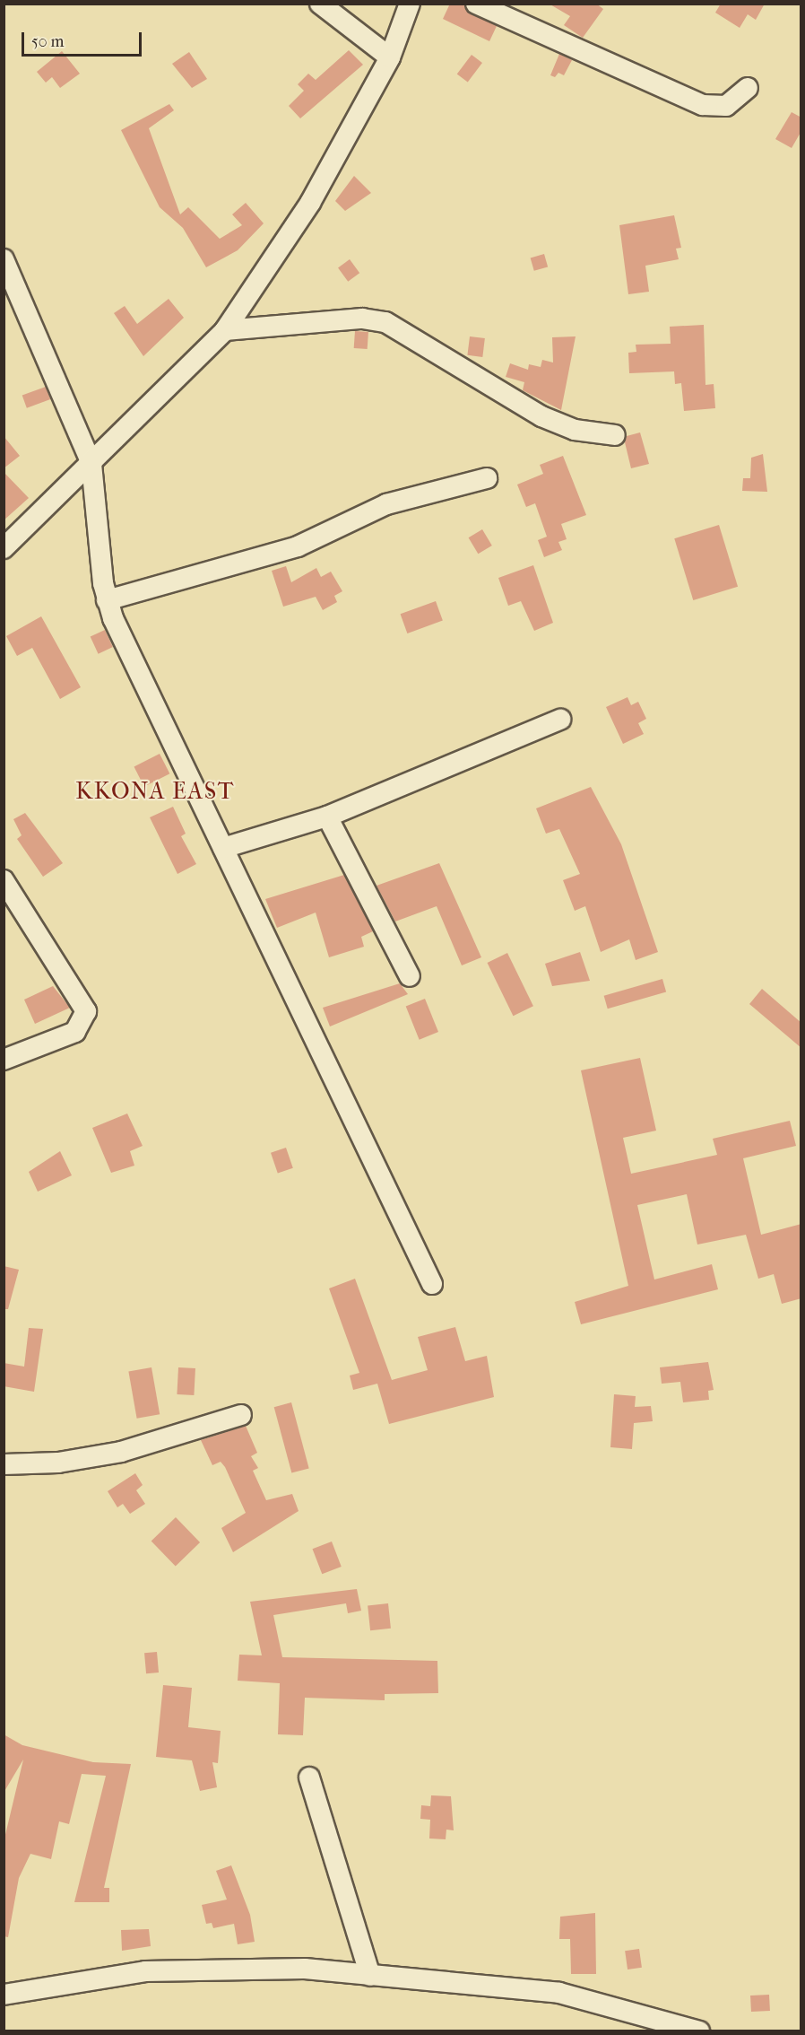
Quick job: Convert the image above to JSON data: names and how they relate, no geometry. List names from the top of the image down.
{
  "districts": ["KKONA EAST"],
  "scale_bar": "50 m"
}
